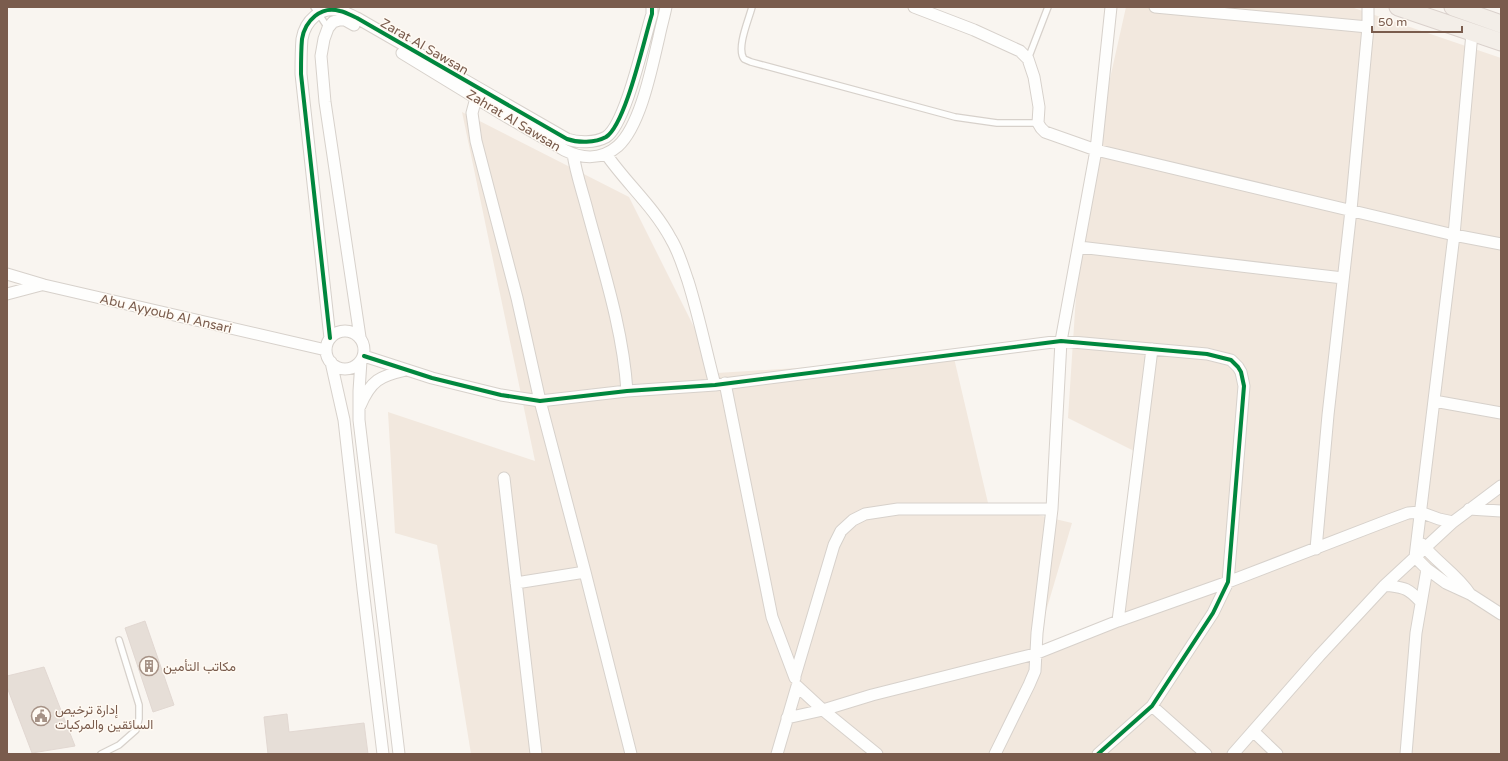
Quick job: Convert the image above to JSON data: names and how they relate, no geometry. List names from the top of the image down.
{
  "streets": {
    "street": ["Zarat Al Sawsan", "Zahrat Al Sawsan", "Abu Ayyoub Al Ansari"]
  },
  "crossings": [
    ["Zarat Al Sawsan", "Zahrat Al Sawsan"]
  ],
  "places": {
    "building": ["مكاتب التأمين"],
    "public building": ["إدارة ترخيص السائقين والمركبات"]
  },
  "scale_bar": "50 m"
}
